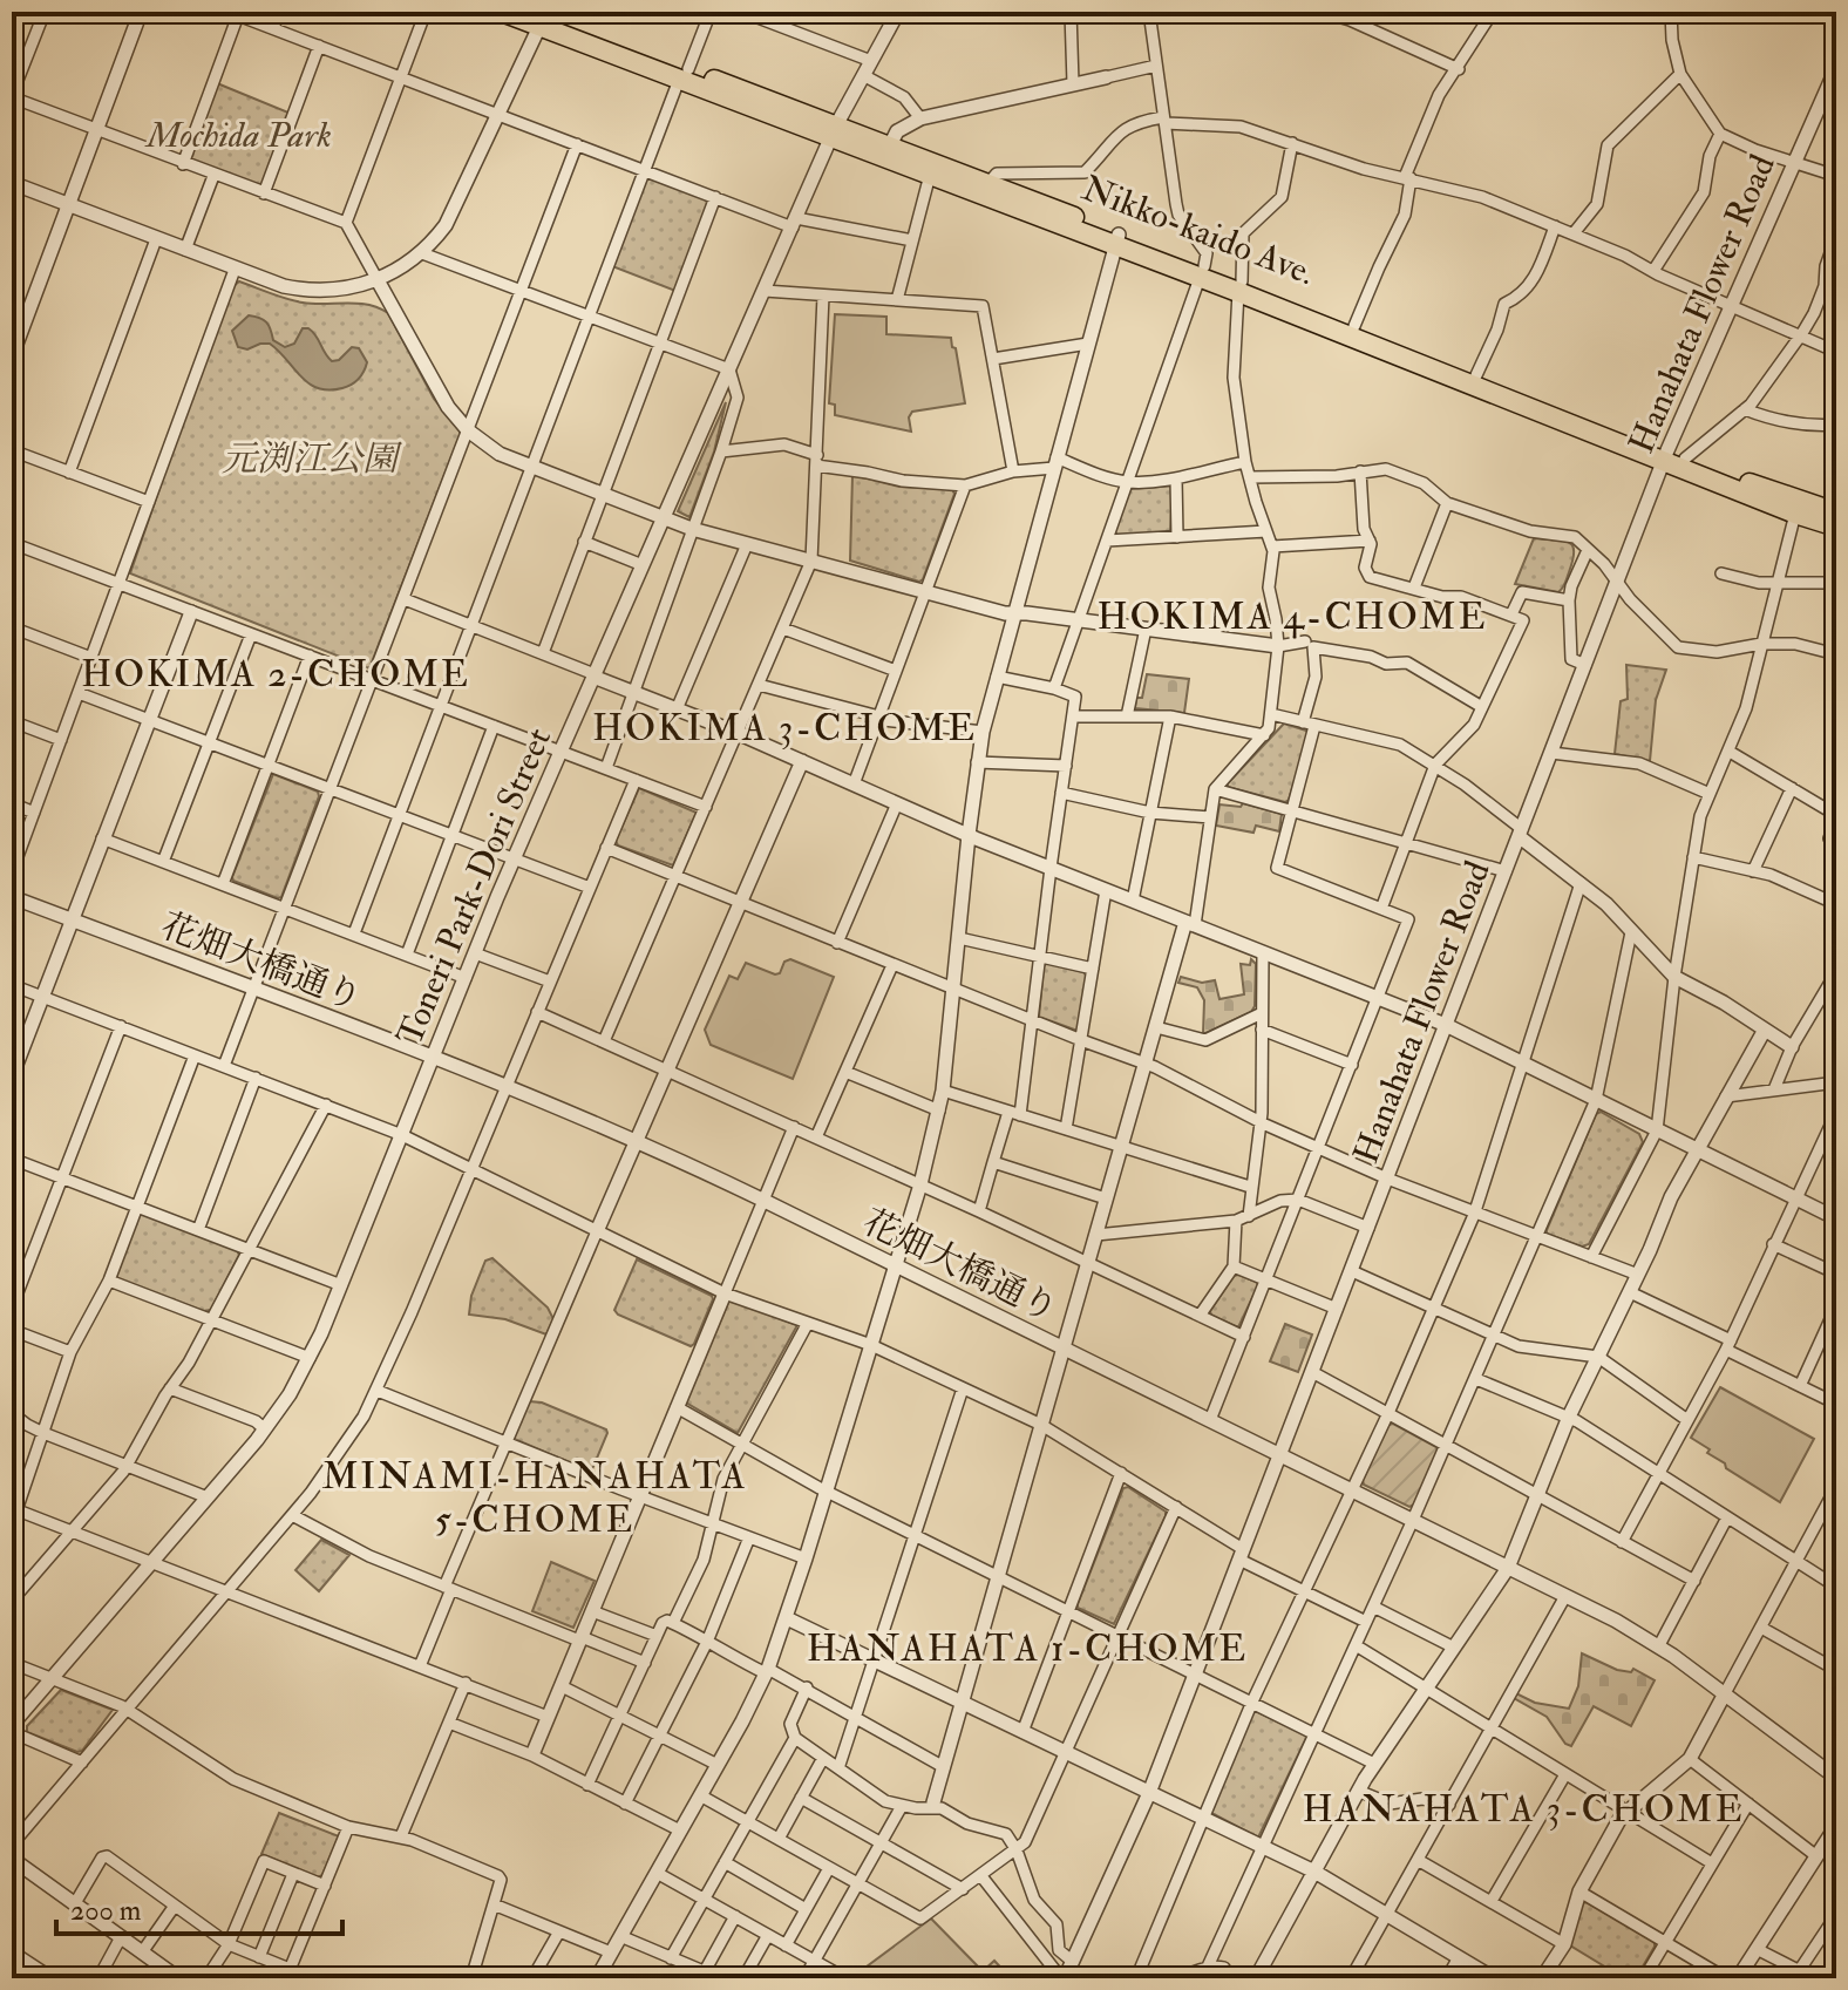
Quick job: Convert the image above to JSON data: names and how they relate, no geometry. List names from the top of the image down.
{
  "streets": {
    "highway": ["Nikko-kaido Ave."],
    "street": ["Hanahata Flower Road", "Toneri Park-Dori Street", "花畑大橋通り"]
  },
  "crossings": [
    ["Nikko-kaido Ave.", "Hanahata Flower Road"],
    ["Nikko-kaido Ave.", "Toneri Park-Dori Street"],
    ["Hanahata Flower Road", "花畑大橋通り"],
    ["Toneri Park-Dori Street", "花畑大橋通り"]
  ],
  "districts": [
    "HOKIMA 4-CHOME",
    "HOKIMA 2-CHOME",
    "HOKIMA 3-CHOME",
    "MINAMI-HANAHATA 5-CHOME",
    "HANAHATA 1-CHOME",
    "HANAHATA 3-CHOME"
  ],
  "parks": ["Mochida Park", "元渕江公園"],
  "scale_bar": "200 m"
}
